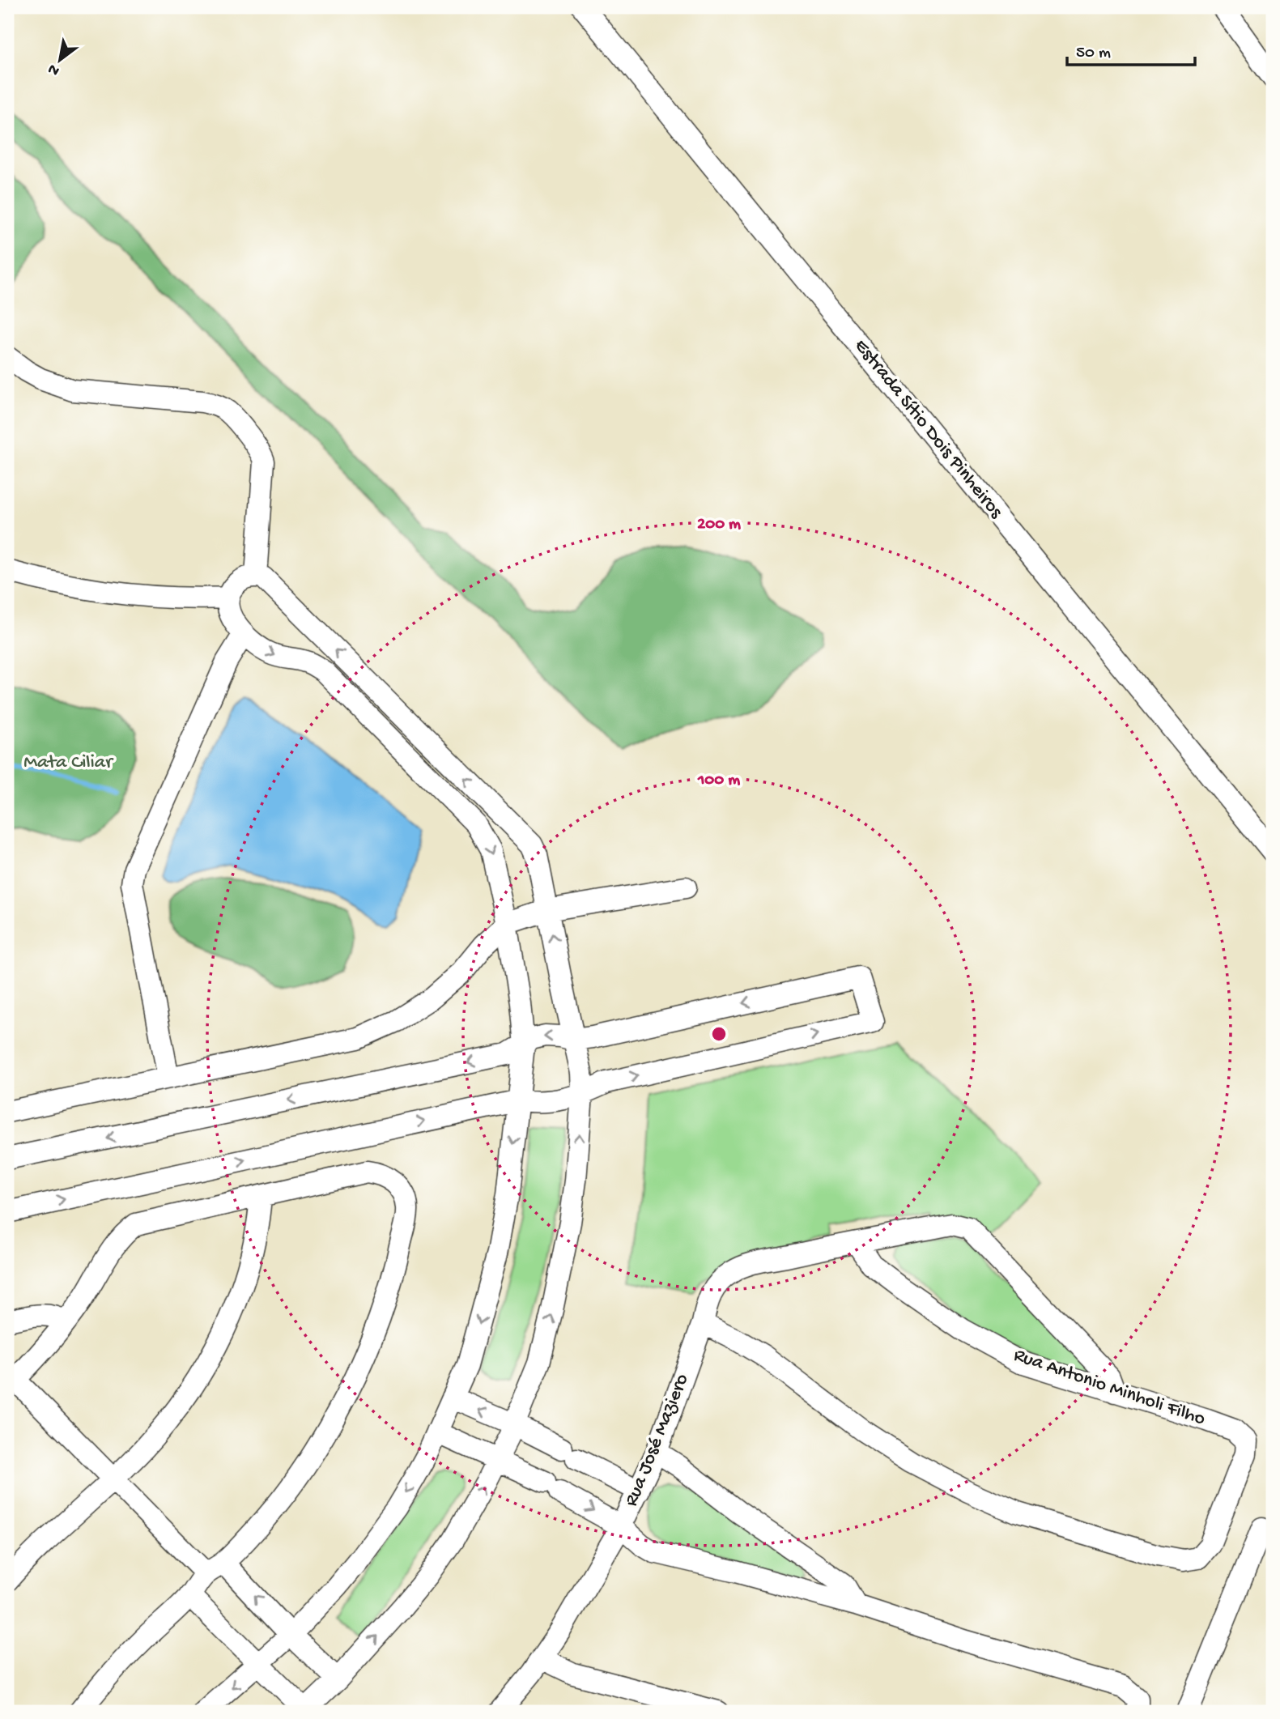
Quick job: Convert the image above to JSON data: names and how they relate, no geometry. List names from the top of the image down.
{
  "streets": {
    "street": ["Estrada Sítio Dois Pinheiros", "Rua Antonio Minholi Filho", "Rua José Maziero"]
  },
  "crossings": [
    ["Rua Antonio Minholi Filho", "Rua José Maziero"]
  ],
  "parks": ["Mata Ciliar"],
  "scale_bar": "50 m",
  "north": "bottom left",
  "rings": ["200 m", "100 m"]
}
